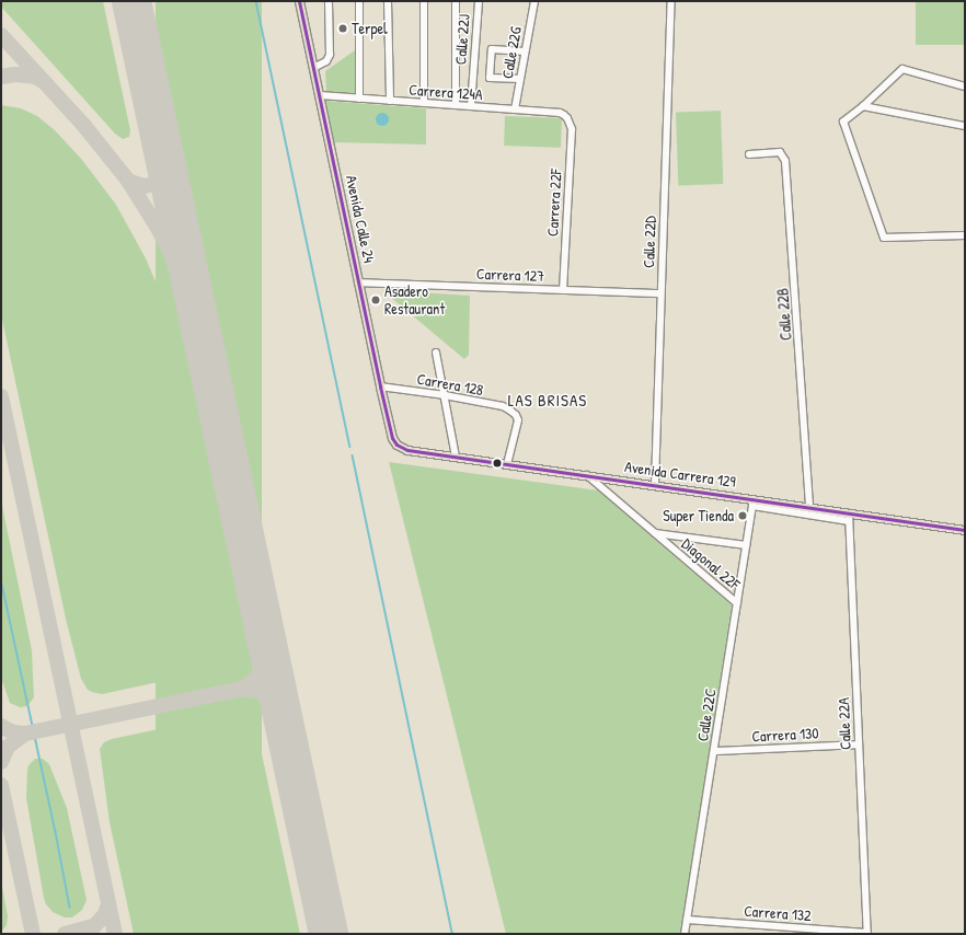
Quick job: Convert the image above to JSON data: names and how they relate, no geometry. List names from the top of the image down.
{
  "streets": {
    "main road": ["Avenida Calle 24", "Avenida Carrera 129"],
    "street": [
      "Calle 22J",
      "Calle 22G",
      "Carrera 124A",
      "Carrera 22F",
      "Calle 22D",
      "Carrera 127",
      "Calle 22B",
      "Carrera 128",
      "Diagonal 22F",
      "Calle 22C",
      "Calle 22A",
      "Carrera 130",
      "Carrera 132"
    ]
  },
  "crossings": [
    ["Calle 22J", "Carrera 124A"],
    ["Calle 22G", "Carrera 124A"],
    ["Carrera 124A", "Carrera 22F"],
    ["Carrera 124A", "Avenida Calle 24"],
    ["Carrera 22F", "Carrera 127"],
    ["Avenida Calle 24", "Carrera 127"],
    ["Avenida Calle 24", "Carrera 128"],
    ["Avenida Calle 24", "Avenida Carrera 129"],
    ["Calle 22D", "Carrera 127"],
    ["Calle 22D", "Avenida Carrera 129"],
    ["Calle 22B", "Avenida Carrera 129"],
    ["Carrera 128", "Avenida Carrera 129"],
    ["Avenida Carrera 129", "Diagonal 22F"],
    ["Avenida Carrera 129", "Calle 22C"],
    ["Avenida Carrera 129", "Calle 22A"],
    ["Diagonal 22F", "Calle 22C"],
    ["Calle 22C", "Carrera 130"],
    ["Calle 22C", "Carrera 132"],
    ["Calle 22A", "Carrera 130"],
    ["Calle 22A", "Carrera 132"]
  ],
  "districts": ["LAS BRISAS"],
  "places": ["Terpel", "Asadero Restaurant", "Super Tienda"]
}
